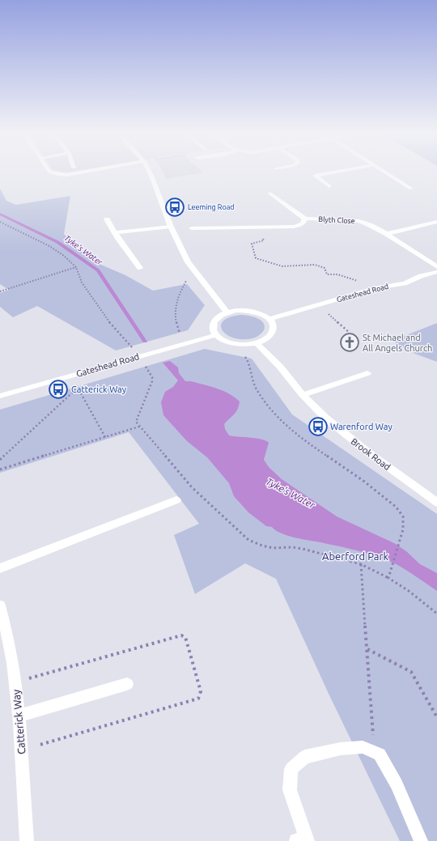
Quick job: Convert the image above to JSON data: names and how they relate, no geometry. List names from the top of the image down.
{
  "streets": {
    "street": [
      "Blyth Close",
      "Gateshead Road",
      "Brook Road",
      "Catterick Way"
    ]
  },
  "crossings": [
    ["Gateshead Road", "Brook Road"]
  ],
  "water": ["Tyke's Water"],
  "parks": ["Aberford Park"],
  "places": {
    "bus stop": ["Leeming Road", "Catterick Way", "Warenford Way"],
    "church": ["St Michael and All Angels Church"]
  }
}
